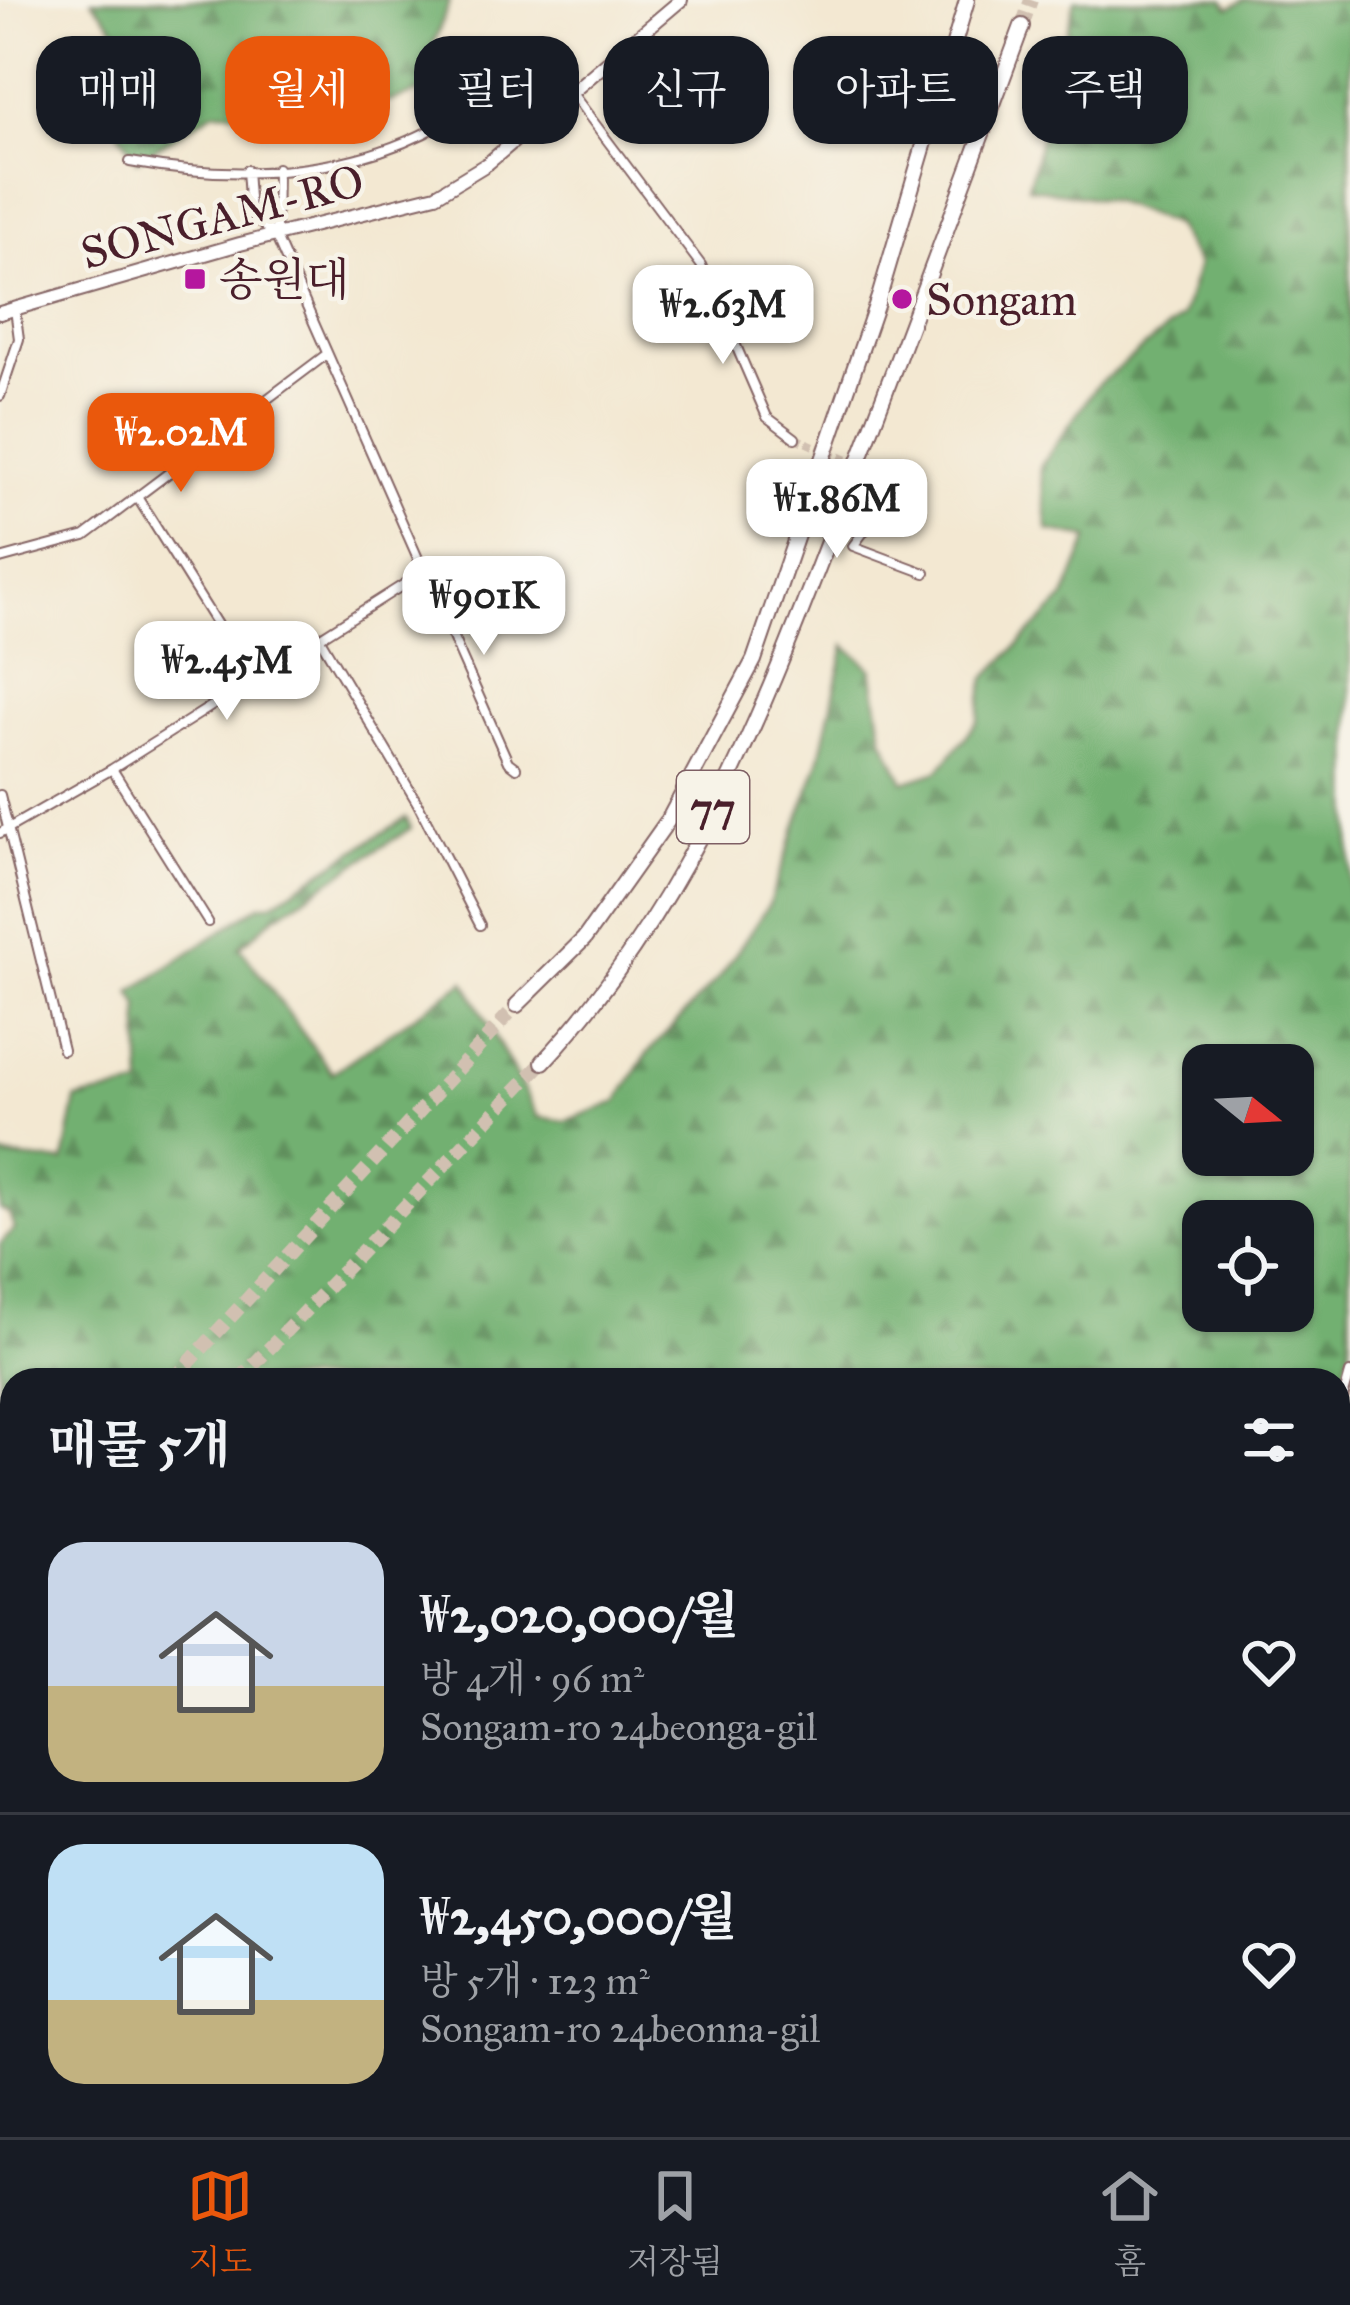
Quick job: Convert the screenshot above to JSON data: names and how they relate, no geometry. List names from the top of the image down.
{
  "streets": {
    "highway": ["77"],
    "main road": ["SONGAM-RO"]
  },
  "places": {
    "transit": ["송원대"],
    "other": ["Songam"]
  },
  "north": "right",
  "page": {
    "chip": [
      "매매",
      "월세",
      "필터",
      "신규",
      "아파트",
      "주택"
    ],
    "price": [
      "₩2.63M",
      "₩2.02M",
      "₩1.86M",
      "₩901K",
      "₩2.45M"
    ],
    "heading": "매물 5개",
    "list": [
      {
        "name": "₩2,020,000/월",
        "note": "방 4개 · 96 m² · Songam-ro 24beonga-gil"
      },
      {
        "name": "₩2,450,000/월",
        "note": "방 5개 · 123 m² · Songam-ro 24beonna-gil"
      }
    ],
    "tabs": ["지도", "저장됨", "홈"]
  }
}
